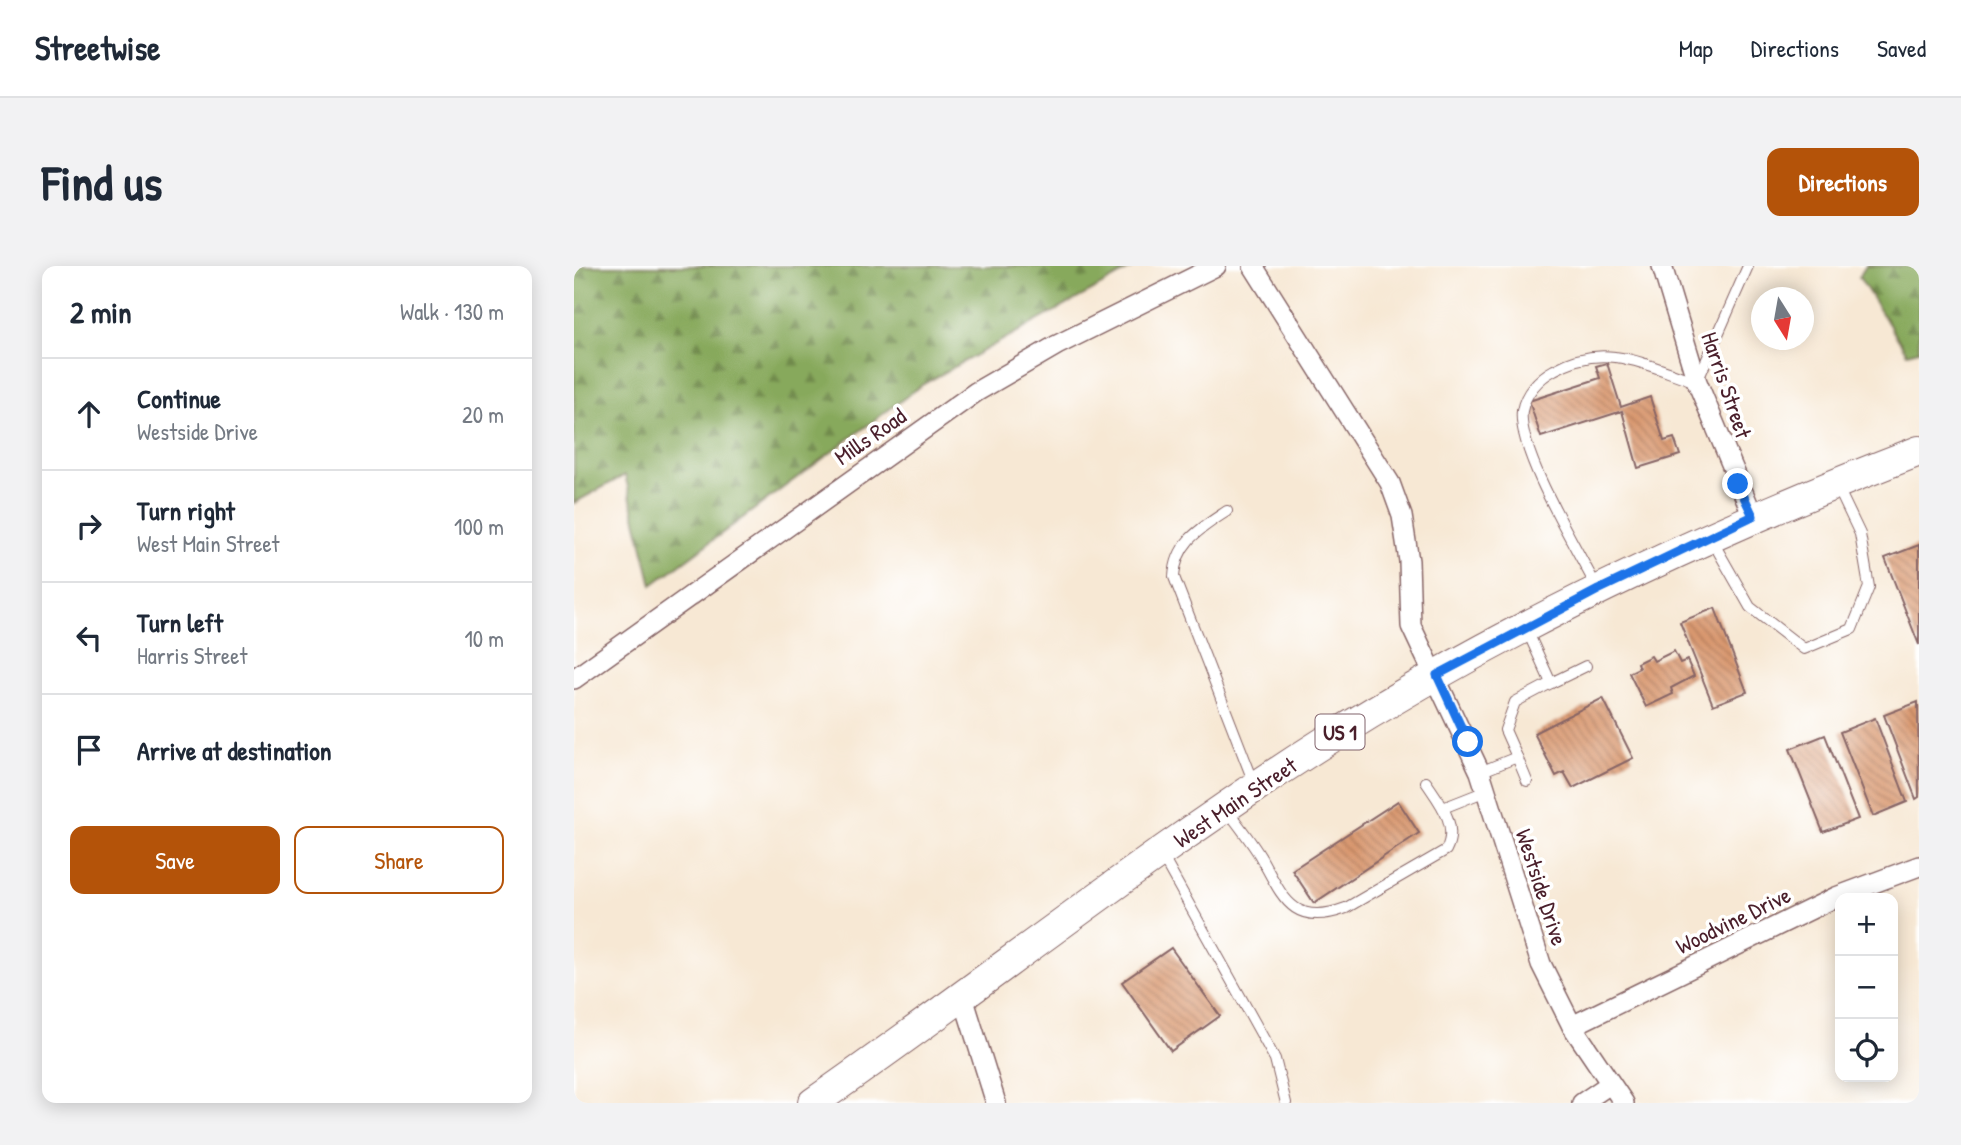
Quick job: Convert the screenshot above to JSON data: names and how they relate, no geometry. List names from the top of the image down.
{
  "streets": {
    "main road": ["US 1", "West Main Street"],
    "street": [
      "Harris Street",
      "Mills Road",
      "Westside Drive",
      "Woodvine Drive"
    ]
  },
  "crossings": [
    ["Harris Street", "West Main Street"],
    ["West Main Street", "Westside Drive"],
    ["Westside Drive", "Woodvine Drive"]
  ],
  "north": "bottom",
  "page": {
    "header": "Streetwise",
    "nav": ["Map", "Directions", "Saved"],
    "buttons": [
      "Directions",
      ["Save", "Share"]
    ],
    "title": "Find us",
    "heading": ["2 min", "Walk · 130 m"],
    "list": [
      ["Continue", "Westside Drive", "20 m"],
      ["Turn right", "West Main Street", "100 m"],
      ["Turn left", "Harris Street", "10 m"],
      "Arrive at destination"
    ],
    "map_buttons": ["+", "−"]
  }
}
